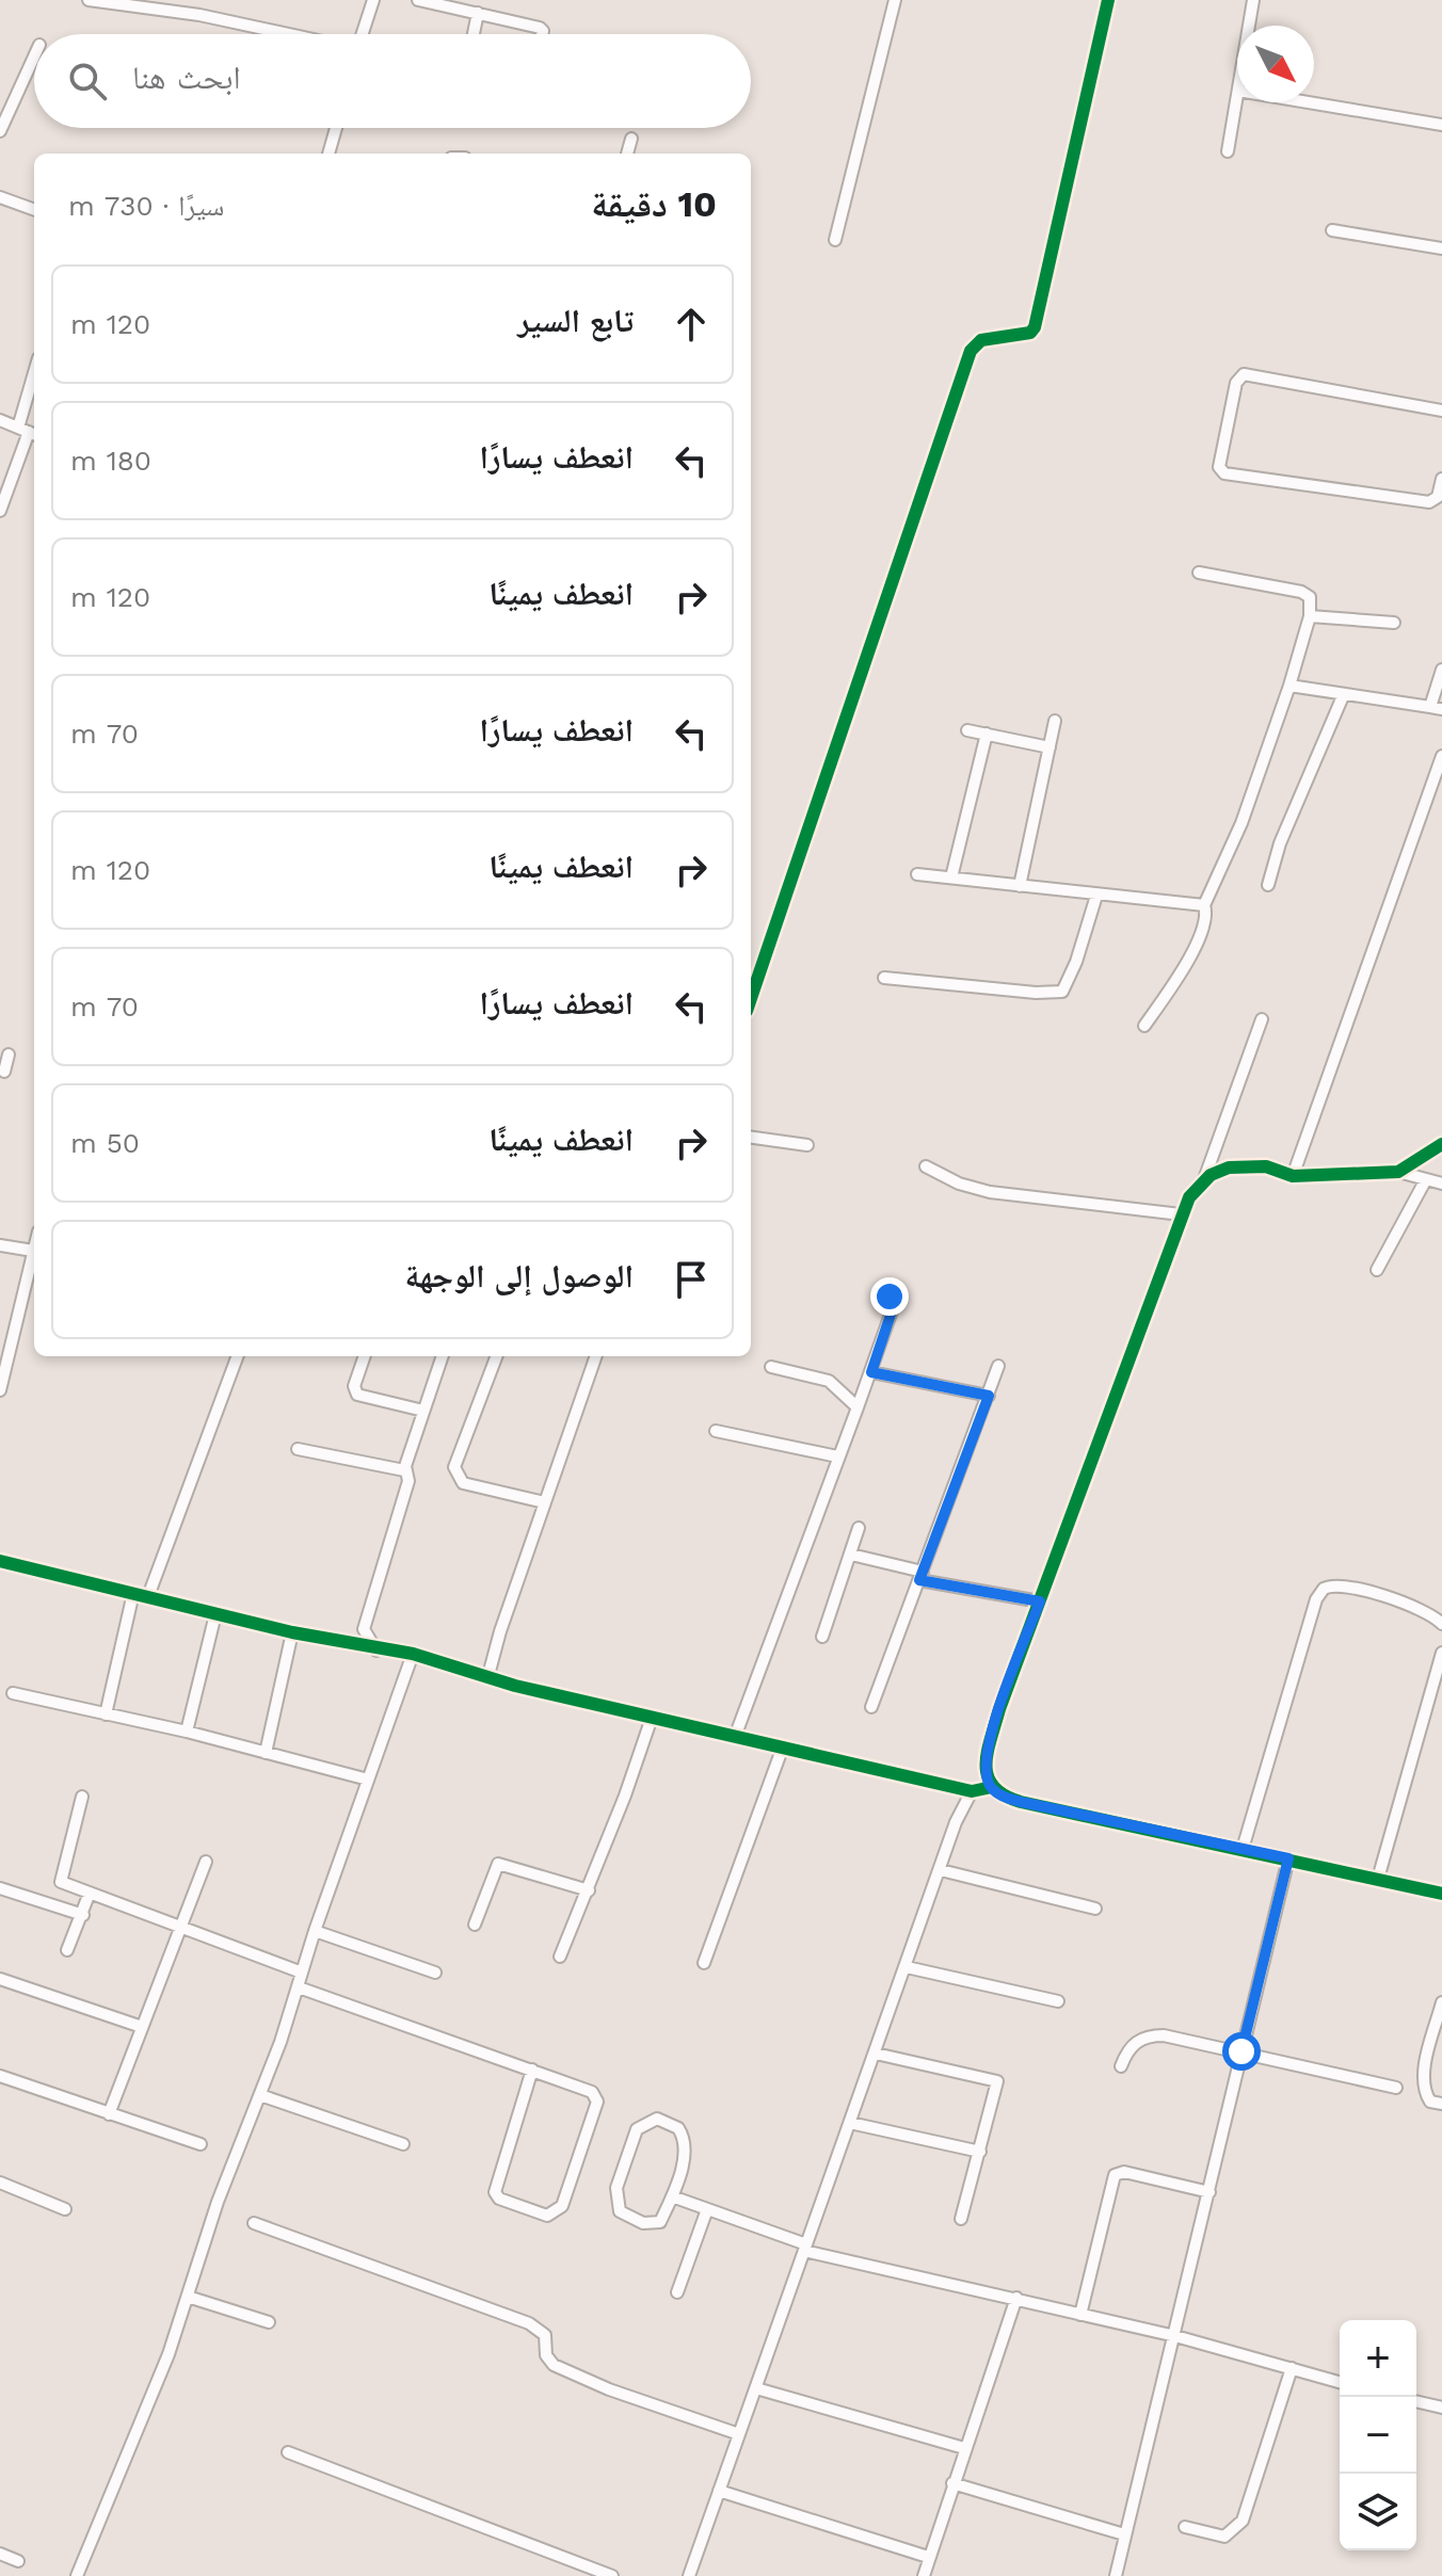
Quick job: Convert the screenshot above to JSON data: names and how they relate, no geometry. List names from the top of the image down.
{
  "north": "bottom right",
  "page": {
    "search": "ابحث هنا",
    "heading": ["10 دقيقة", "سيرًا · 730 m"],
    "list": [
      ["تابع السير", "120 m"],
      ["انعطف يسارًا", "180 m"],
      ["انعطف يمينًا", "120 m"],
      ["انعطف يسارًا", "70 m"],
      ["انعطف يمينًا", "120 m"],
      ["انعطف يسارًا", "70 m"],
      ["انعطف يمينًا", "50 m"],
      "الوصول إلى الوجهة"
    ],
    "map_buttons": ["+", "−"]
  }
}
